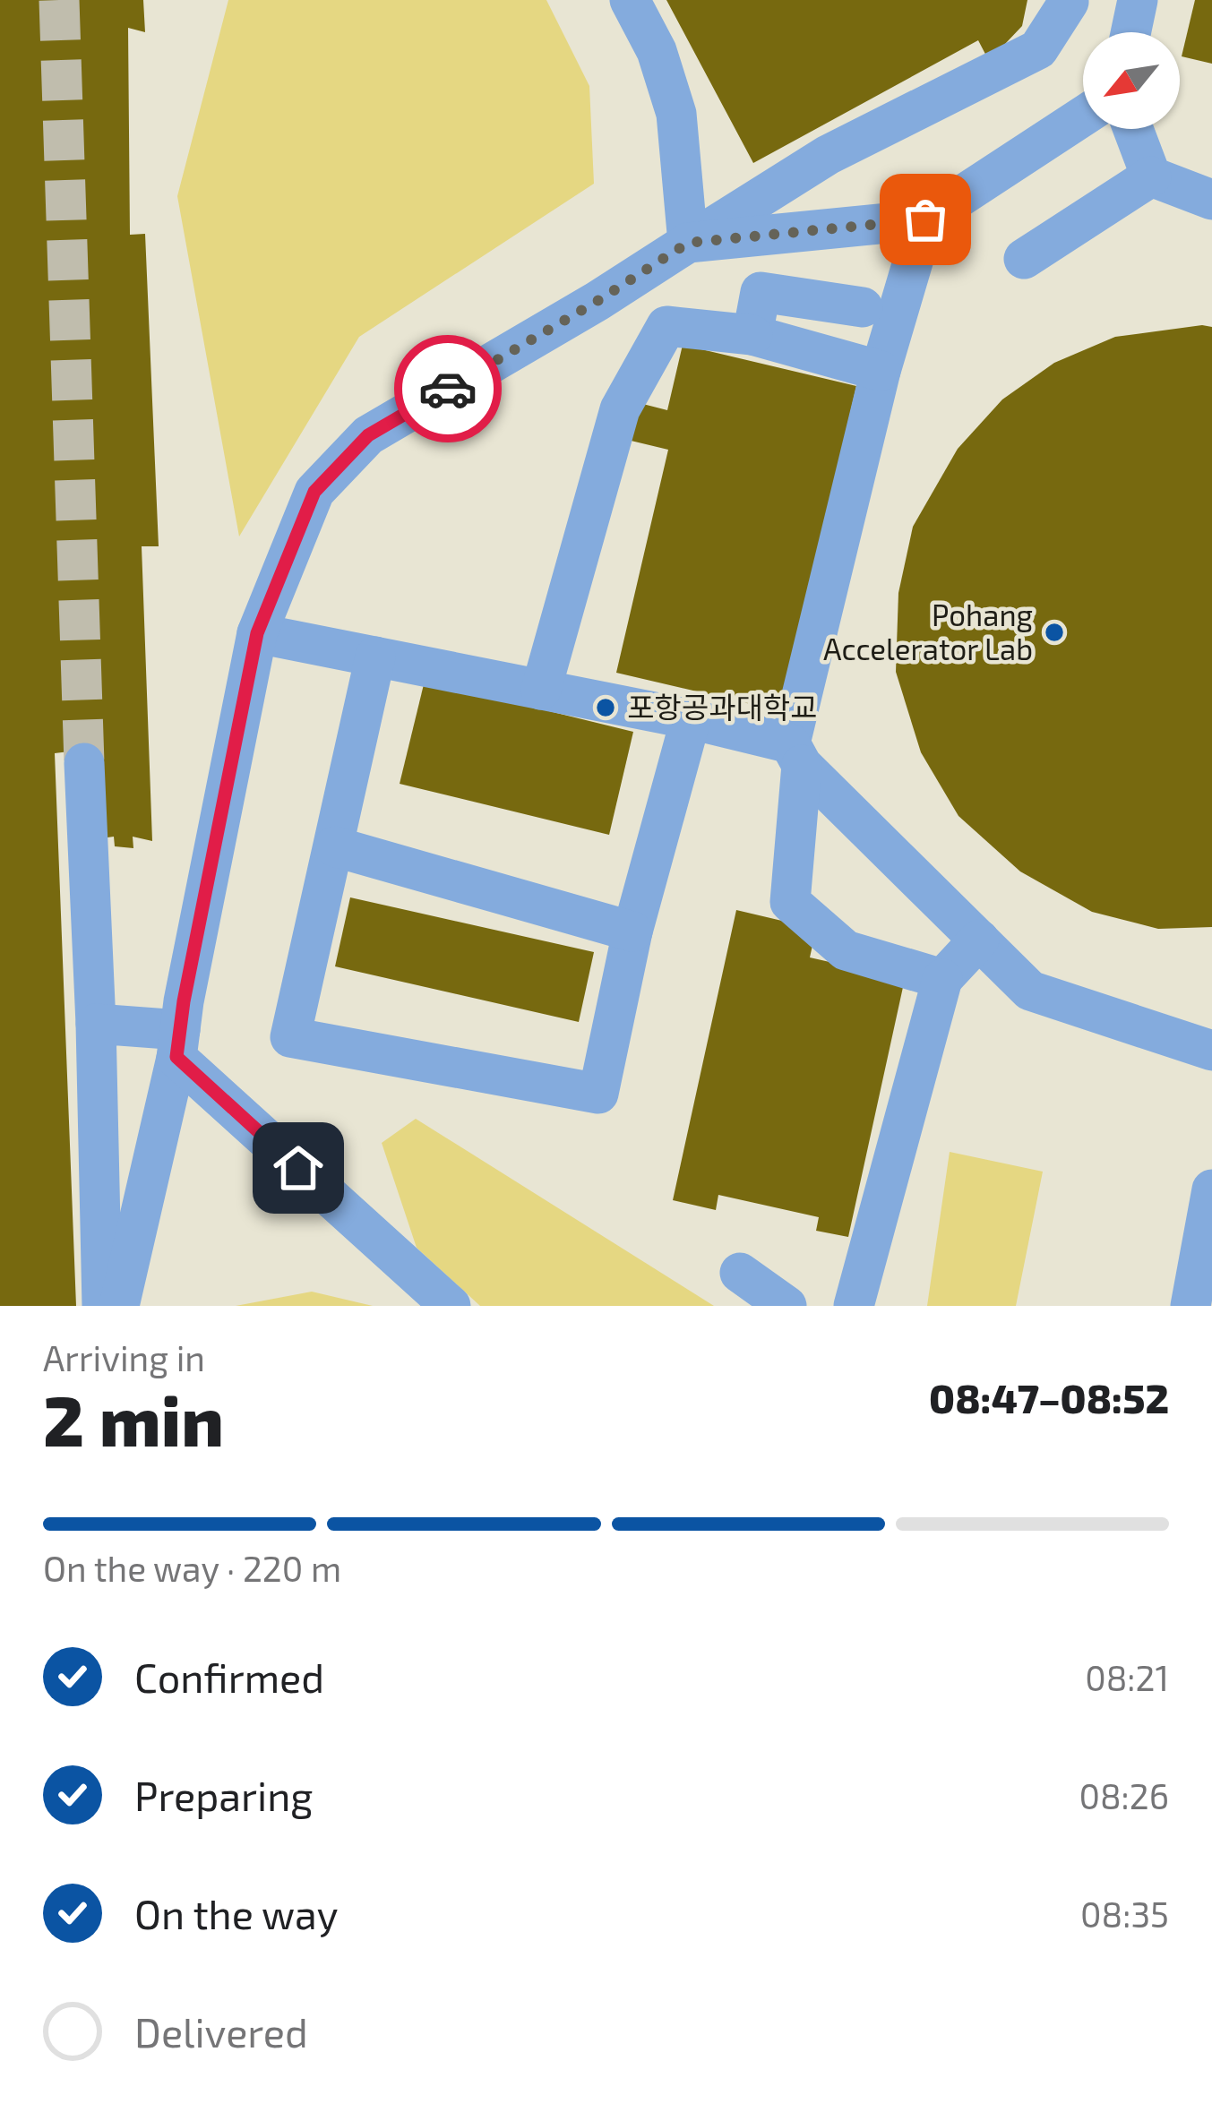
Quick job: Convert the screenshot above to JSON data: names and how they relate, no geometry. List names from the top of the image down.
{
  "places": ["Pohang Accelerator Lab", "포항공과대학교"],
  "north": "bottom left",
  "page": {
    "heading": ["2 min", "Arriving in", "08:47–08:52"],
    "bar": "On the way · 220 m",
    "list": [
      ["Confirmed", "08:21"],
      ["Preparing", "08:26"],
      ["On the way", "08:35"],
      "Delivered"
    ]
  }
}
